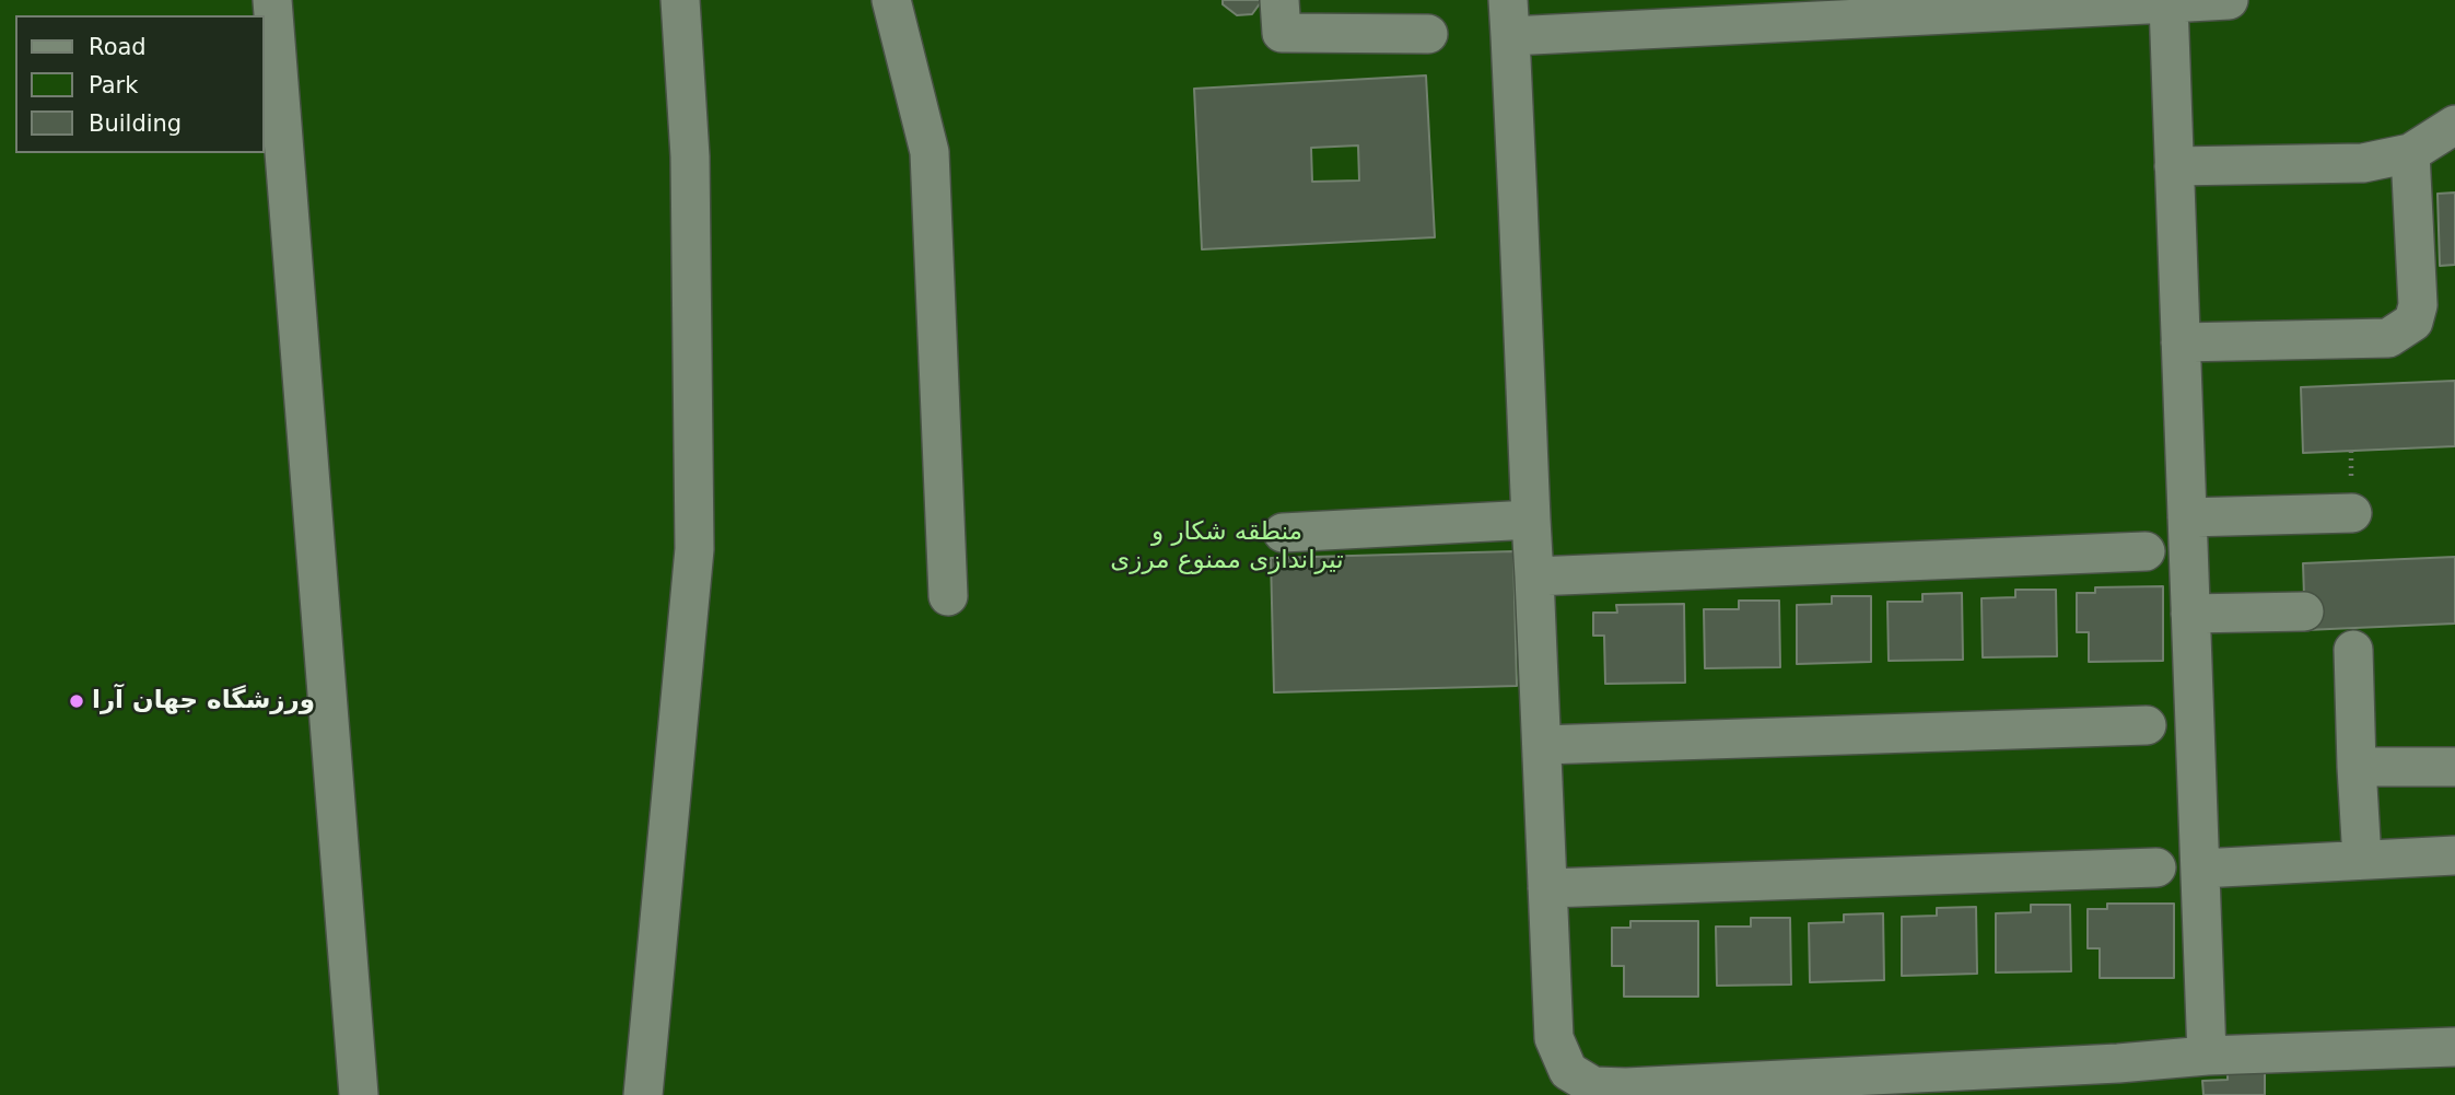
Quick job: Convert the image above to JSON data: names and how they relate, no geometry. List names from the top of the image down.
{
  "parks": ["منطقه شکار و تیراندازی ممنوع مرزی"],
  "places": ["ورزشگاه جهان آرا"],
  "legend": ["Road", "Park", "Building"]
}
